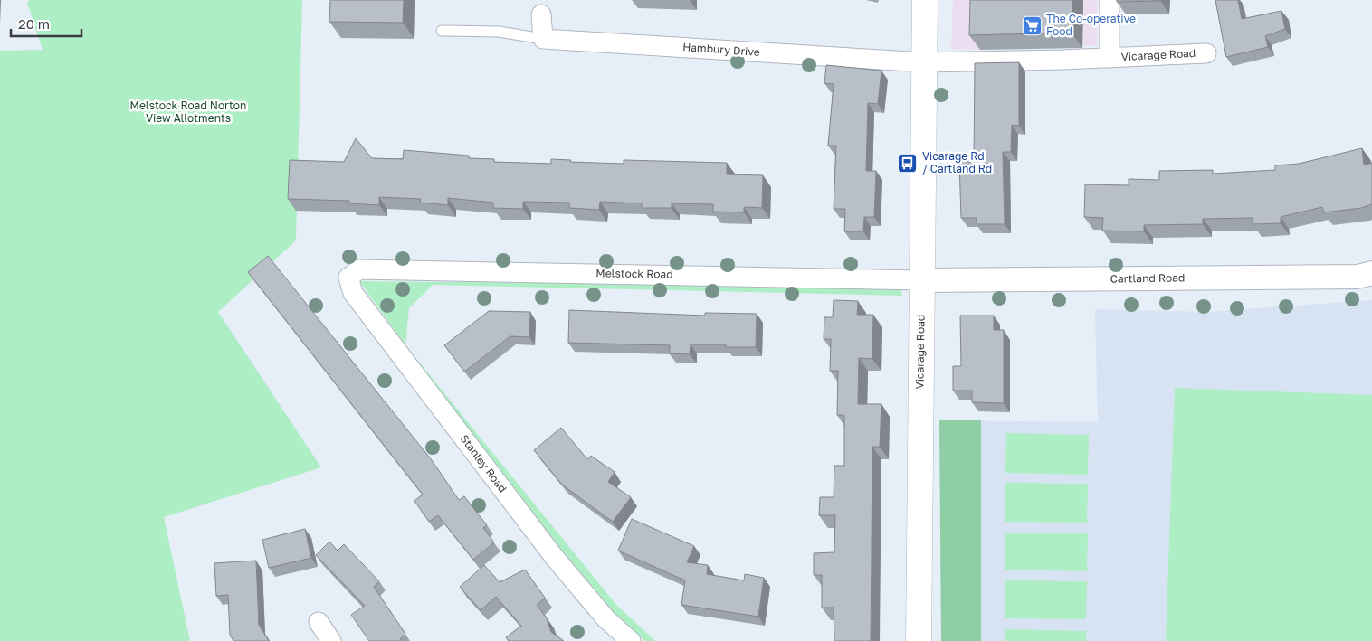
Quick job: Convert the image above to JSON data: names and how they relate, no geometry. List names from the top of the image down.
{
  "streets": {
    "main road": ["Vicarage Road"],
    "street": [
      "Hambury Drive",
      "Melstock Road",
      "Cartland Road",
      "Stanley Road"
    ]
  },
  "crossings": [
    ["Hambury Drive", "Vicarage Road"],
    ["Vicarage Road", "Melstock Road"],
    ["Vicarage Road", "Cartland Road"],
    ["Melstock Road", "Cartland Road"],
    ["Melstock Road", "Stanley Road"]
  ],
  "parks": ["Melstock Road Norton View Allotments"],
  "places": {
    "supermarket": ["The Co-operative Food"],
    "bus stop": ["Vicarage Rd / Cartland Rd"]
  },
  "scale_bar": "20 m"
}
